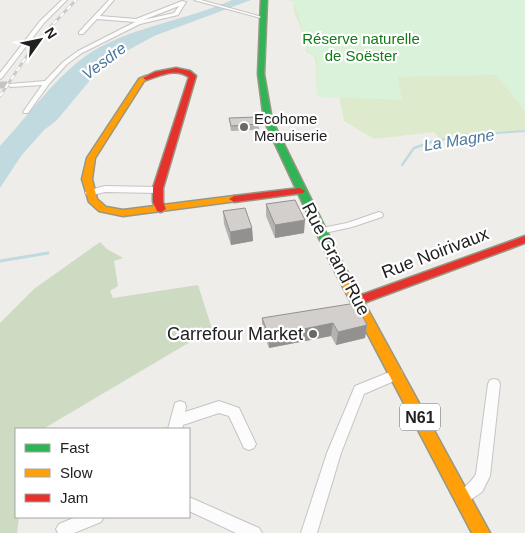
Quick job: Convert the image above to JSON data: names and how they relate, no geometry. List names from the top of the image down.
{
  "streets": {
    "main road": ["Rue Noirivaux", "Rue Grand'Rue", "N61"]
  },
  "crossings": [
    ["Rue Noirivaux", "Rue Grand'Rue"]
  ],
  "water": ["Vesdre", "La Magne"],
  "parks": ["Réserve naturelle de Soëster"],
  "places": ["Ecohome Menuiserie", "Carrefour Market"],
  "legend": ["Fast", "Slow", "Jam"],
  "north": "top right"
}
